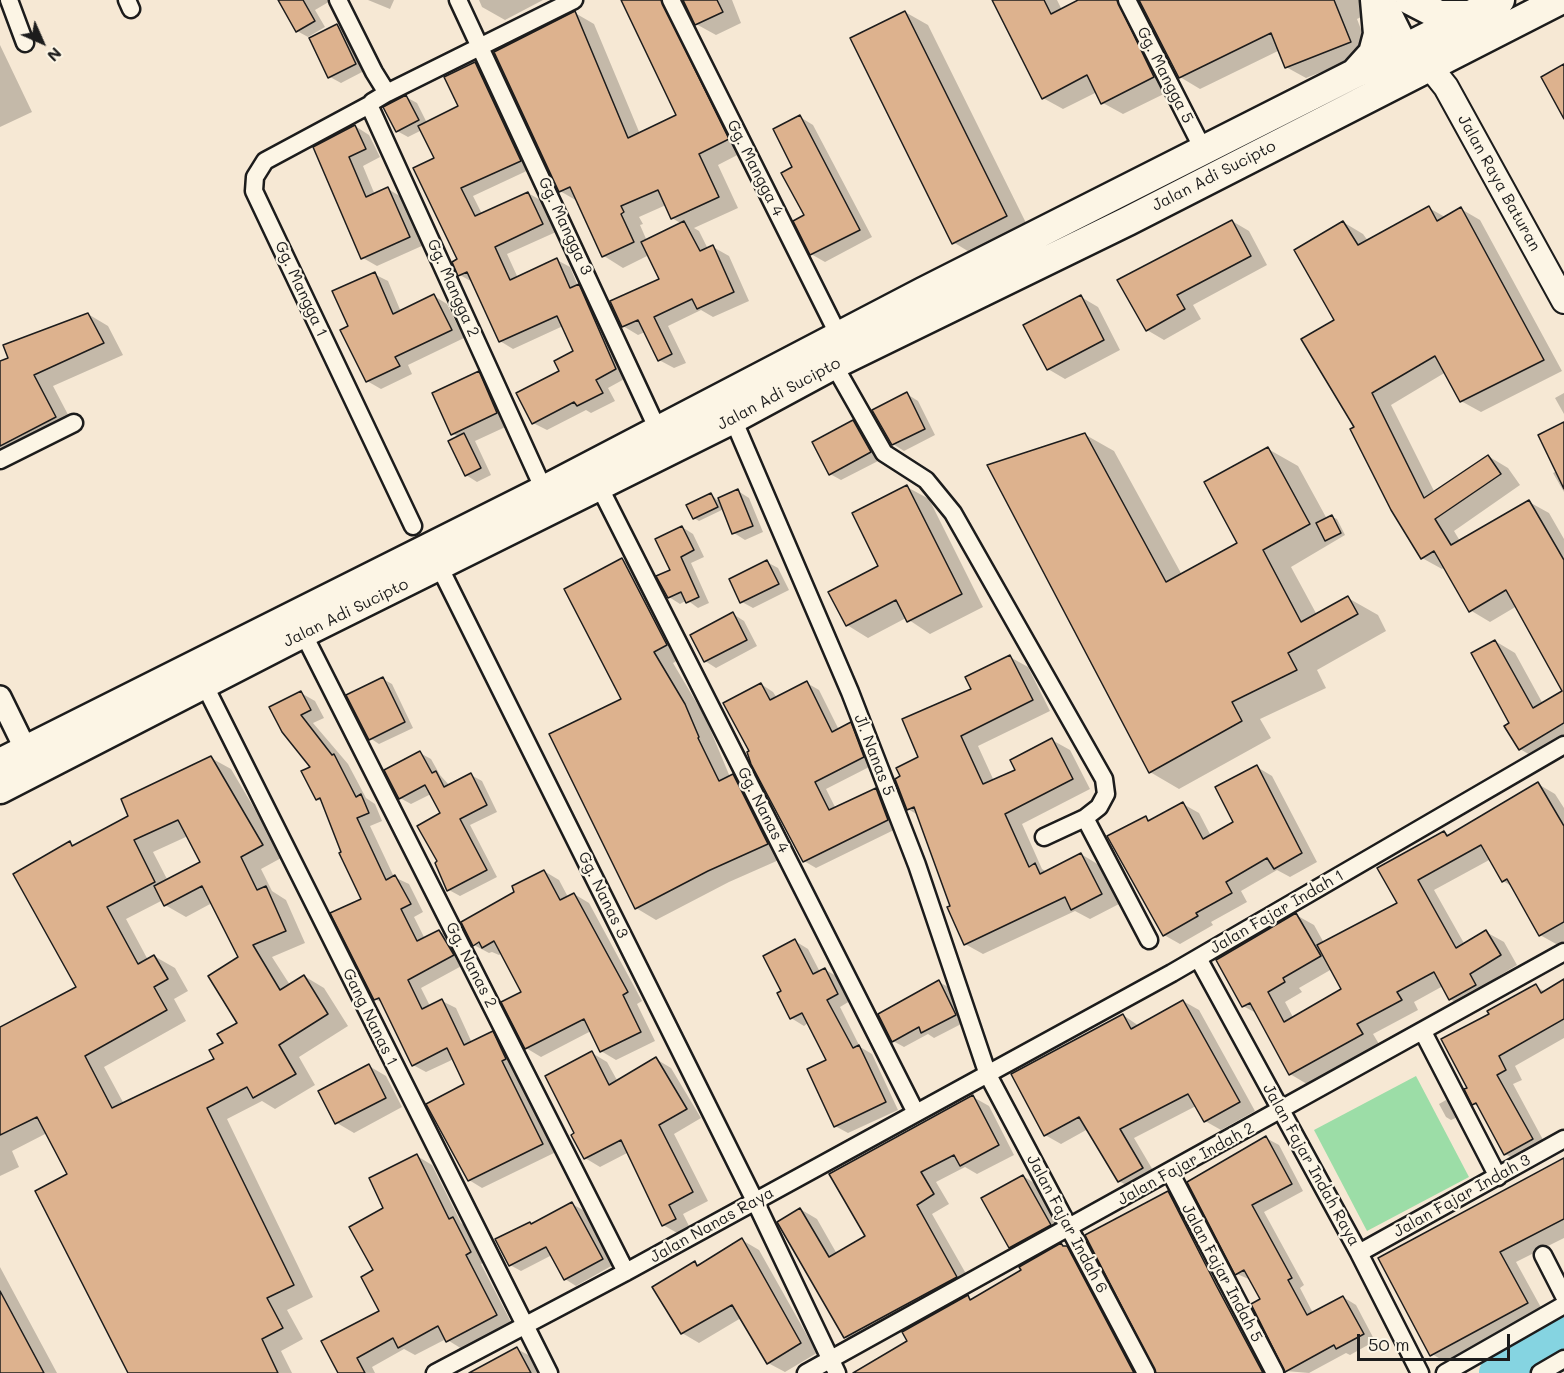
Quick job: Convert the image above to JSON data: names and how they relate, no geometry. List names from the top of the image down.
{
  "streets": {
    "highway": ["Jalan Adi Sucipto"],
    "main road": ["Jalan Raya Baturan"],
    "street": [
      "Gg. Mangga 5",
      "Gg. Mangga 4",
      "Gg. Mangga 3",
      "Gg. Mangga 2",
      "Gg. Mangga 1",
      "Jl. Nanas 5",
      "Gg. Nanas 4",
      "Gg. Nanas 3",
      "Jalan Fajar Indah 1",
      "Gg. Nanas 2",
      "Gang Nanas 1",
      "Jalan Fajar Indah 2",
      "Jalan Fajar Indah Raya",
      "Jalan Fajar Indah 3",
      "Jalan Fajar Indah 6",
      "Jalan Nanas Raya",
      "Jalan Fajar Indah 5"
    ]
  },
  "crossings": [
    ["Gg. Mangga 5", "Jalan Adi Sucipto"],
    ["Gg. Mangga 4", "Jalan Adi Sucipto"],
    ["Jalan Adi Sucipto", "Jalan Raya Baturan"],
    ["Jalan Adi Sucipto", "Gg. Mangga 3"],
    ["Jalan Adi Sucipto", "Gg. Mangga 2"],
    ["Jalan Adi Sucipto", "Jl. Nanas 5"],
    ["Jalan Adi Sucipto", "Gg. Nanas 4"],
    ["Jalan Adi Sucipto", "Gg. Nanas 3"],
    ["Jalan Adi Sucipto", "Gg. Nanas 2"],
    ["Jalan Adi Sucipto", "Gang Nanas 1"],
    ["Gg. Mangga 2", "Gg. Mangga 1"],
    ["Jl. Nanas 5", "Jalan Fajar Indah 1"],
    ["Jl. Nanas 5", "Jalan Fajar Indah 6"],
    ["Jl. Nanas 5", "Jalan Nanas Raya"],
    ["Gg. Nanas 4", "Jalan Nanas Raya"],
    ["Gg. Nanas 3", "Jalan Fajar Indah 2"],
    ["Gg. Nanas 3", "Jalan Nanas Raya"],
    ["Jalan Fajar Indah 1", "Jalan Fajar Indah Raya"],
    ["Jalan Fajar Indah 1", "Jalan Fajar Indah 6"],
    ["Jalan Fajar Indah 1", "Jalan Nanas Raya"],
    ["Gg. Nanas 2", "Jalan Nanas Raya"],
    ["Gang Nanas 1", "Jalan Nanas Raya"],
    ["Jalan Fajar Indah 2", "Jalan Fajar Indah Raya"],
    ["Jalan Fajar Indah 2", "Jalan Fajar Indah 6"],
    ["Jalan Fajar Indah 2", "Jalan Fajar Indah 5"],
    ["Jalan Fajar Indah Raya", "Jalan Fajar Indah 3"],
    ["Jalan Fajar Indah 6", "Jalan Nanas Raya"]
  ],
  "scale_bar": "50 m",
  "north": "bottom right"
}
